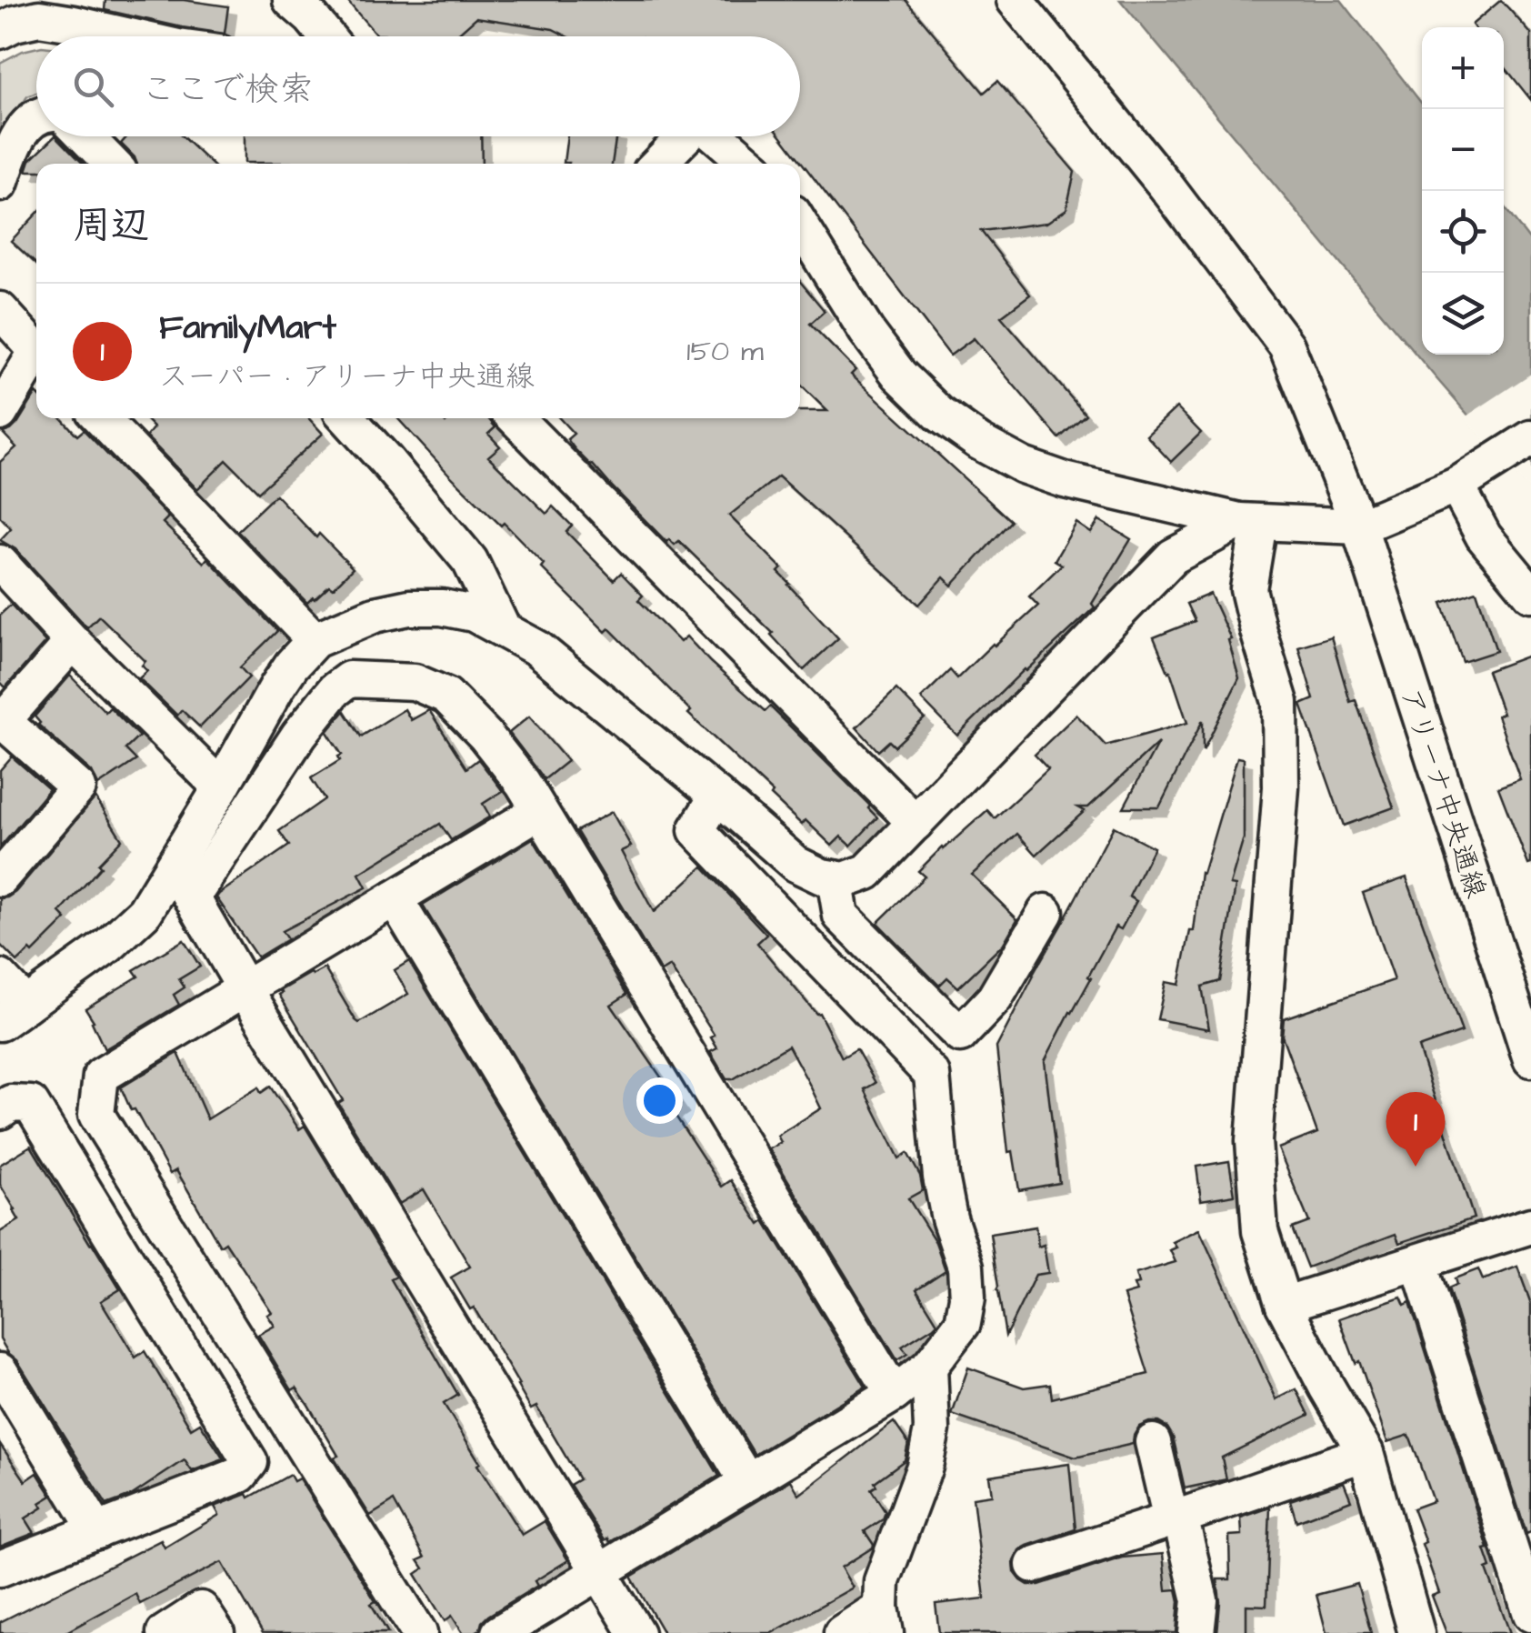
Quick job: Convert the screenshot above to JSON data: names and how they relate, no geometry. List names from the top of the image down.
{
  "streets": {
    "street": ["アリーナ中央通線"]
  },
  "page": {
    "map_buttons": ["+", "−"],
    "search": "ここで検索",
    "heading": "周辺",
    "list": [
      {
        "mark": "1",
        "name": "FamilyMart",
        "note": "スーパー · アリーナ中央通線",
        "value": "150 m"
      }
    ],
    "pins": "1"
  }
}
